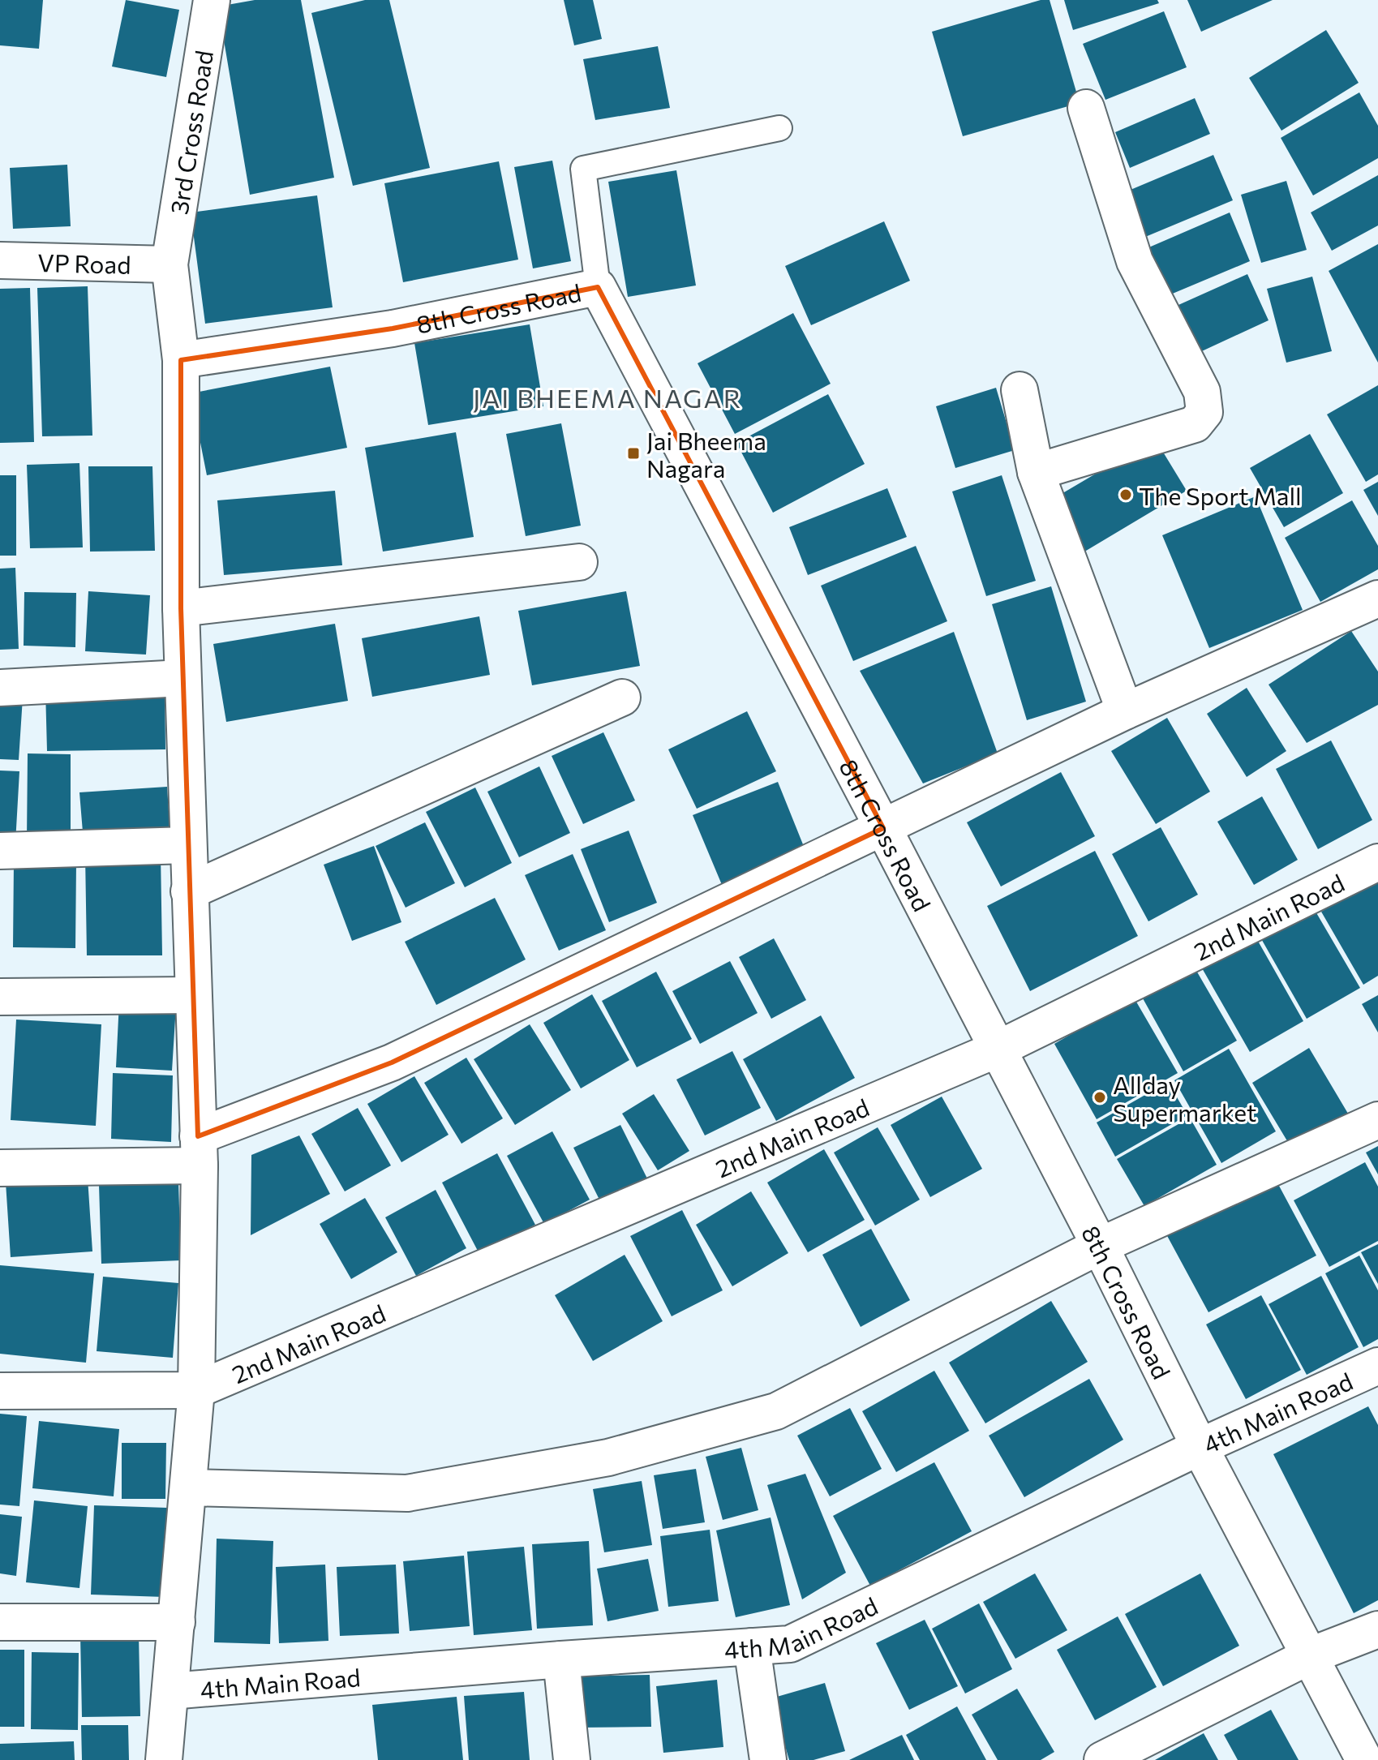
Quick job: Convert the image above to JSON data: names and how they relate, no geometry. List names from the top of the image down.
{
  "streets": {
    "street": [
      "3rd Cross Road",
      "VP Road",
      "8th Cross Road",
      "2nd Main Road",
      "4th Main Road"
    ]
  },
  "crossings": [
    ["3rd Cross Road", "VP Road"],
    ["3rd Cross Road", "8th Cross Road"],
    ["3rd Cross Road", "2nd Main Road"],
    ["3rd Cross Road", "4th Main Road"],
    ["8th Cross Road", "2nd Main Road"],
    ["8th Cross Road", "4th Main Road"]
  ],
  "districts": ["JAI BHEEMA NAGAR"],
  "places": {
    "transit": ["Jai Bheema Nagara"],
    "other": ["The Sport Mall", "Allday Supermarket"]
  }
}
